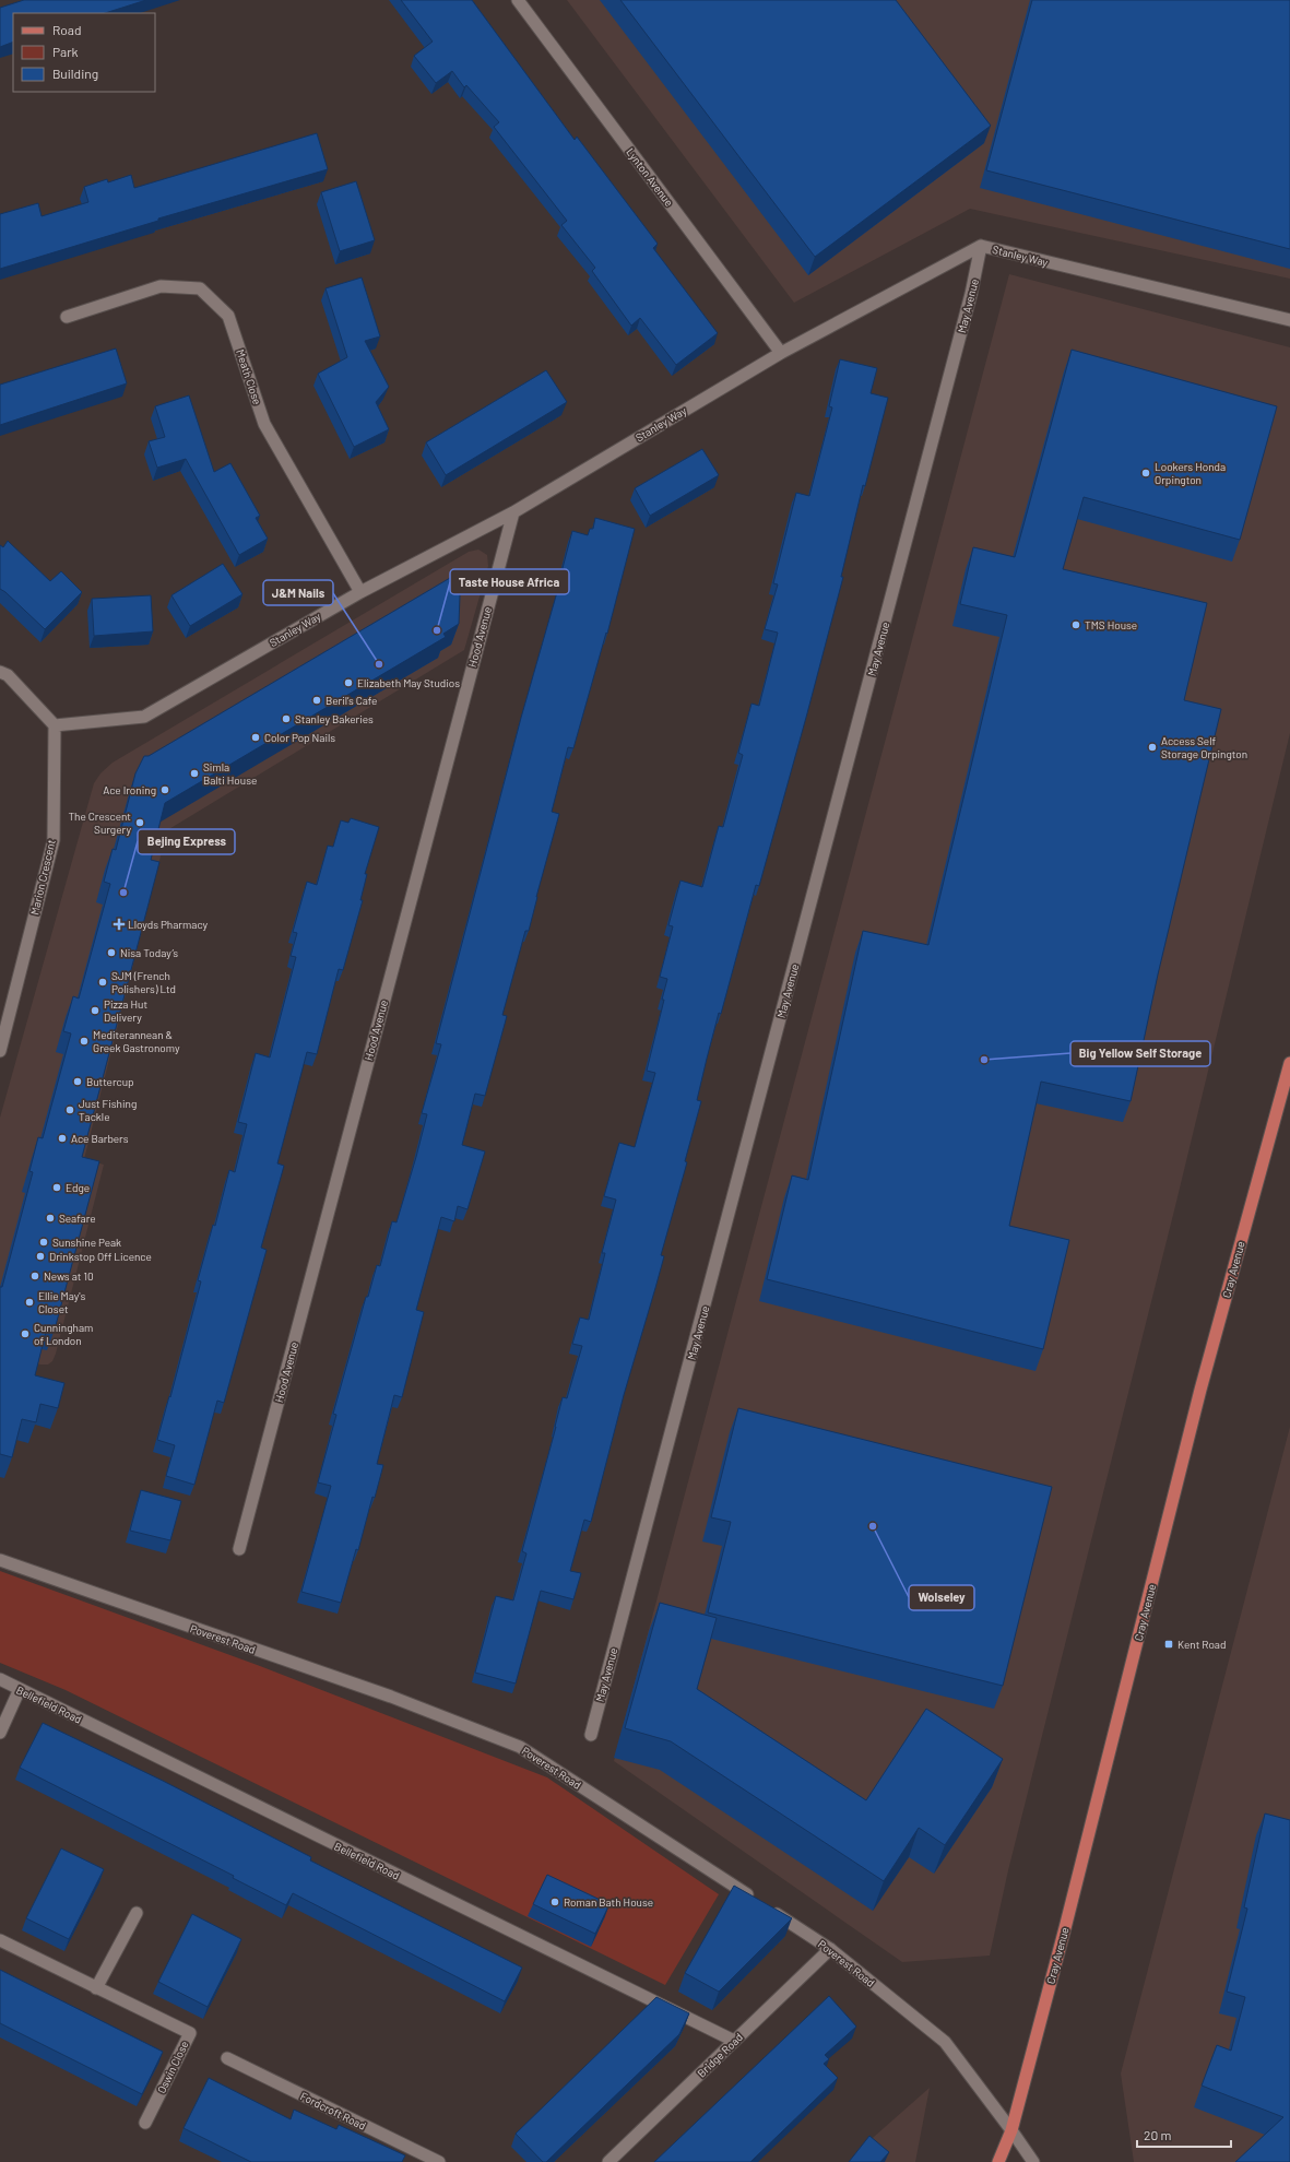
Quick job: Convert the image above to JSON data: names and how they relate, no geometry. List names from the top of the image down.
{
  "streets": {
    "main road": ["Cray Avenue"],
    "street": [
      "Lynton Avenue",
      "Stanley Way",
      "May Avenue",
      "Meath Close",
      "Hood Avenue",
      "Marion Crescent",
      "Poverest Road",
      "Bellefield Road",
      "Bridge Road",
      "Oswin Close",
      "Fordcroft Road"
    ]
  },
  "crossings": [
    ["Lynton Avenue", "Stanley Way"],
    ["Stanley Way", "May Avenue"],
    ["Stanley Way", "Meath Close"],
    ["Stanley Way", "Hood Avenue"],
    ["Stanley Way", "Marion Crescent"],
    ["Cray Avenue", "Poverest Road"],
    ["Poverest Road", "Bridge Road"],
    ["Bellefield Road", "Bridge Road"]
  ],
  "places": {
    "other": [
      "Lookers Honda Orpington",
      "TMS House",
      "Taste House Africa",
      "J&M Nails",
      "Elizabeth May Studios",
      "Beril’s Cafe",
      "Stanley Bakeries",
      "Color Pop Nails",
      "Access Self Storage Orpington",
      "Simla Balti House",
      "Ace Ironing",
      "The Crescent Surgery",
      "Bejing Express",
      "Nisa Today’s",
      "SJM (French Polishers) Ltd",
      "Pizza Hut Delivery",
      "Mediterannean & Greek Gastronomy",
      "Big Yellow Self Storage",
      "Buttercup",
      "Just Fishing Tackle",
      "Ace Barbers",
      "Edge",
      "Seafare",
      "Sunshine Peak",
      "Drinkstop Off Licence",
      "News at 10",
      "Ellie May's Closet",
      "Cunningham of London",
      "Wolseley",
      "Roman Bath House"
    ],
    "health": ["Lloyds Pharmacy"],
    "transit": ["Kent Road"]
  },
  "legend": ["Road", "Park", "Building"],
  "scale_bar": "20 m"
}
